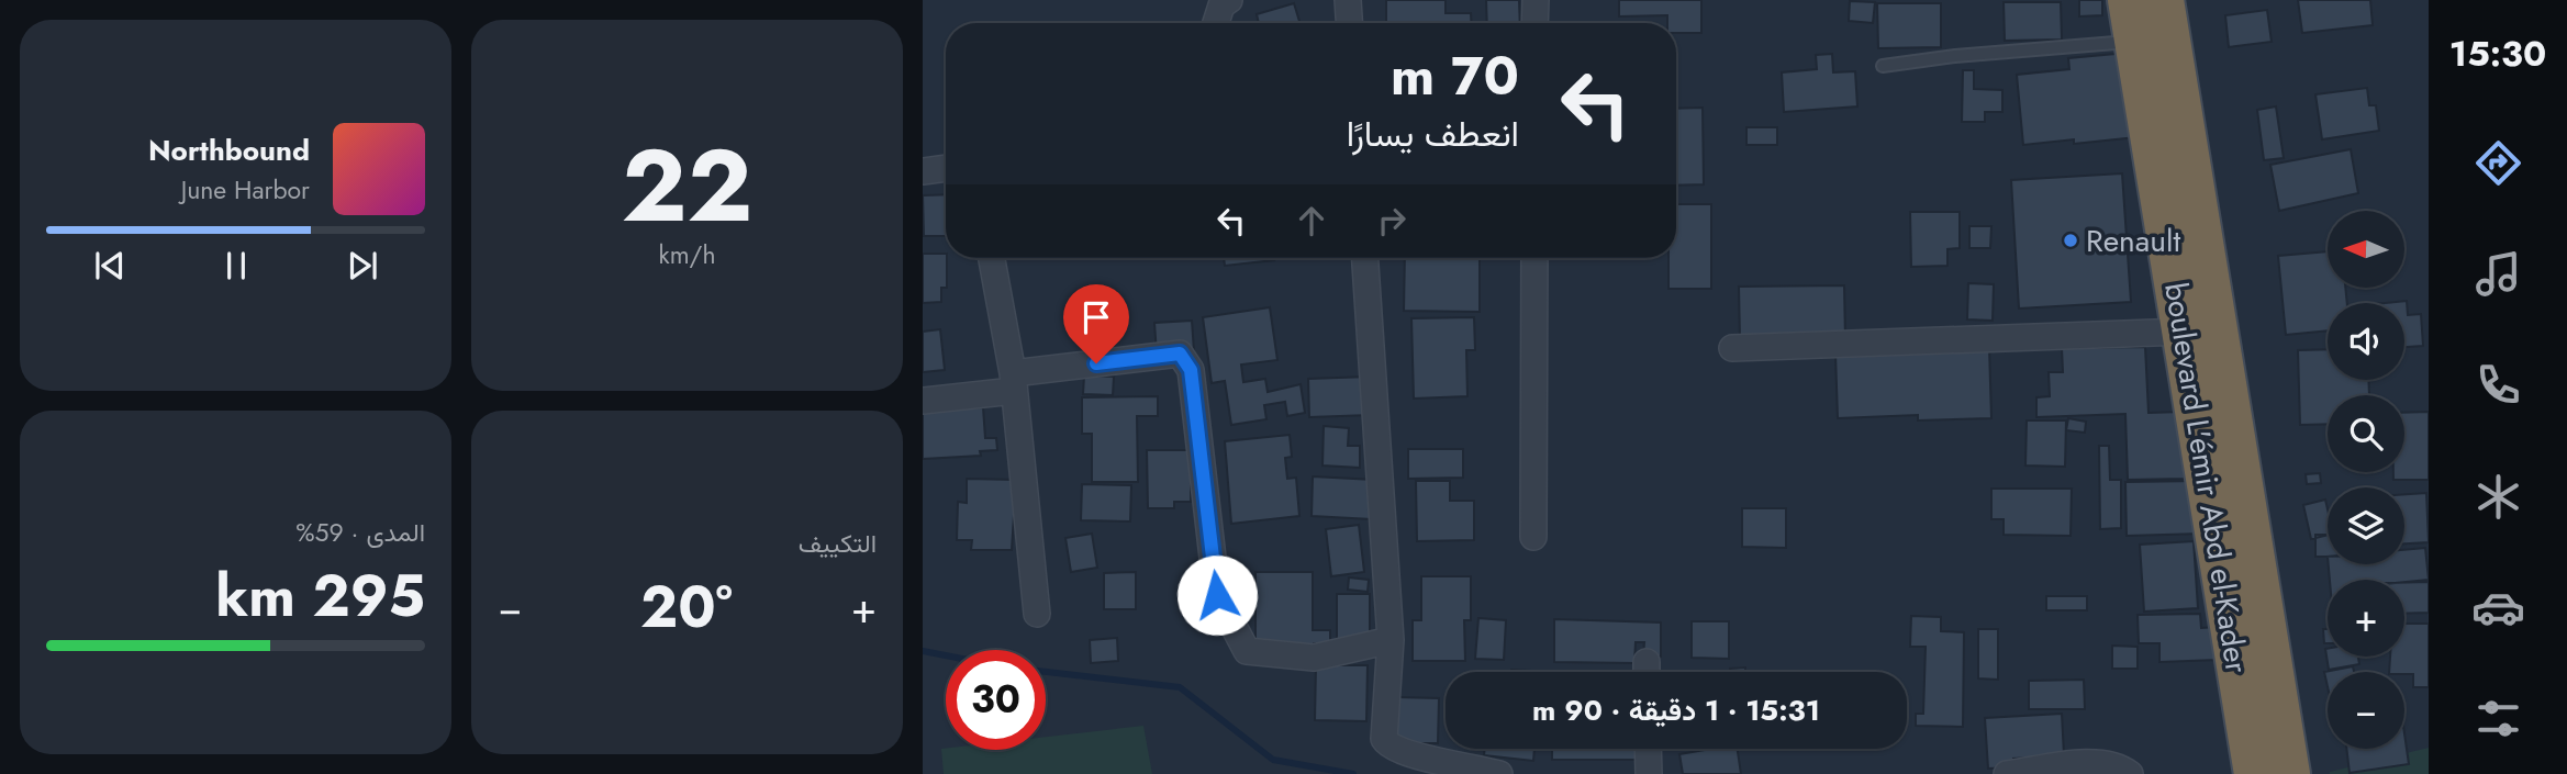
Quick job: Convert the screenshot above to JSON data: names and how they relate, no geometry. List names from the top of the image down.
{
  "streets": {
    "highway": ["boulevard L'émir Abd el-Kader"]
  },
  "places": ["Renault"],
  "north": "left",
  "page": {
    "tabs": "15:30",
    "tile": [
      ["22", "km/h"],
      "التكييف",
      ["المدى · 59%", "295 km"]
    ],
    "turn": ["70 m", "انعطف يسارًا"],
    "song": ["Northbound", "June Harbor"],
    "map_buttons": ["+", "−"],
    "heat": ["−", "20°", "+"],
    "limit": "30",
    "trip": "15:31 · 1 دقيقة · 90 m"
  }
}
